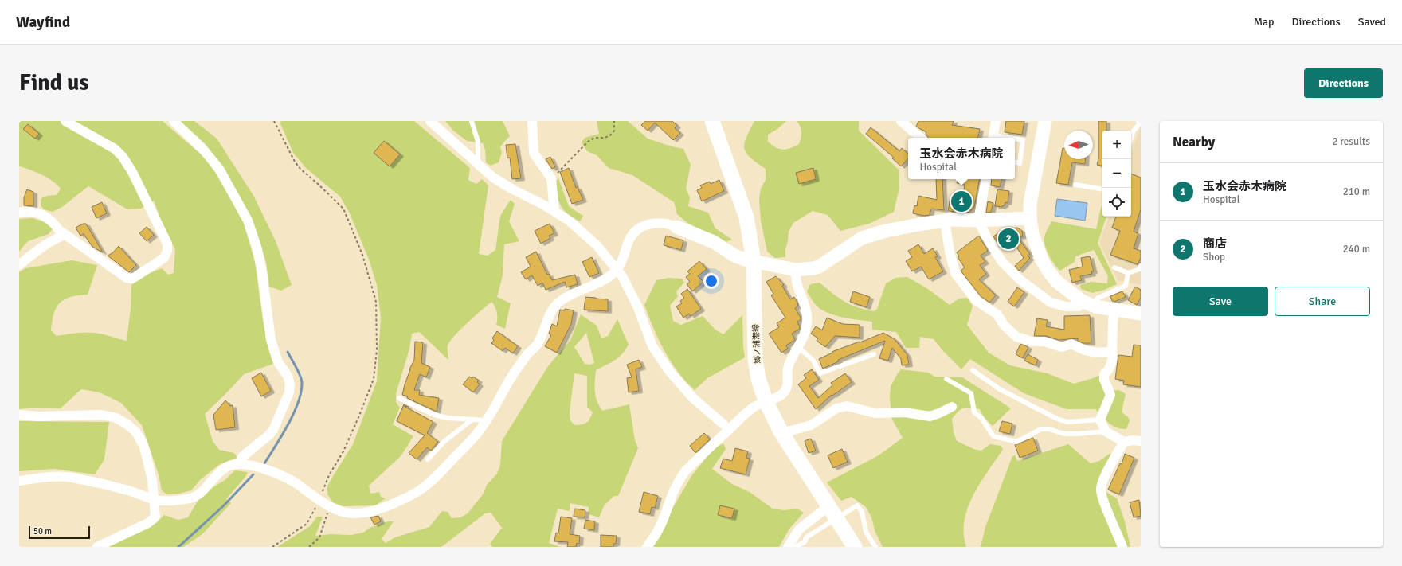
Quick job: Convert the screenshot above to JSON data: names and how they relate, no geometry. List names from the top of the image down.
{
  "streets": {
    "main road": ["郷ノ浦港線"]
  },
  "scale_bar": "50 m",
  "north": "left",
  "page": {
    "header": "Wayfind",
    "nav": ["Map", "Directions", "Saved"],
    "buttons": [
      "Directions",
      ["Save", "Share"]
    ],
    "title": "Find us",
    "heading": ["Nearby", "2 results"],
    "map_buttons": ["+", "−"],
    "popup": ["玉水会赤木病院", "Hospital"],
    "list": [
      {
        "mark": "1",
        "name": "玉水会赤木病院",
        "note": "Hospital",
        "value": "210 m"
      },
      {
        "mark": "2",
        "name": "商店",
        "note": "Shop",
        "value": "240 m"
      }
    ],
    "pins": ["1", "2"],
    "scale": "50 m"
  }
}
